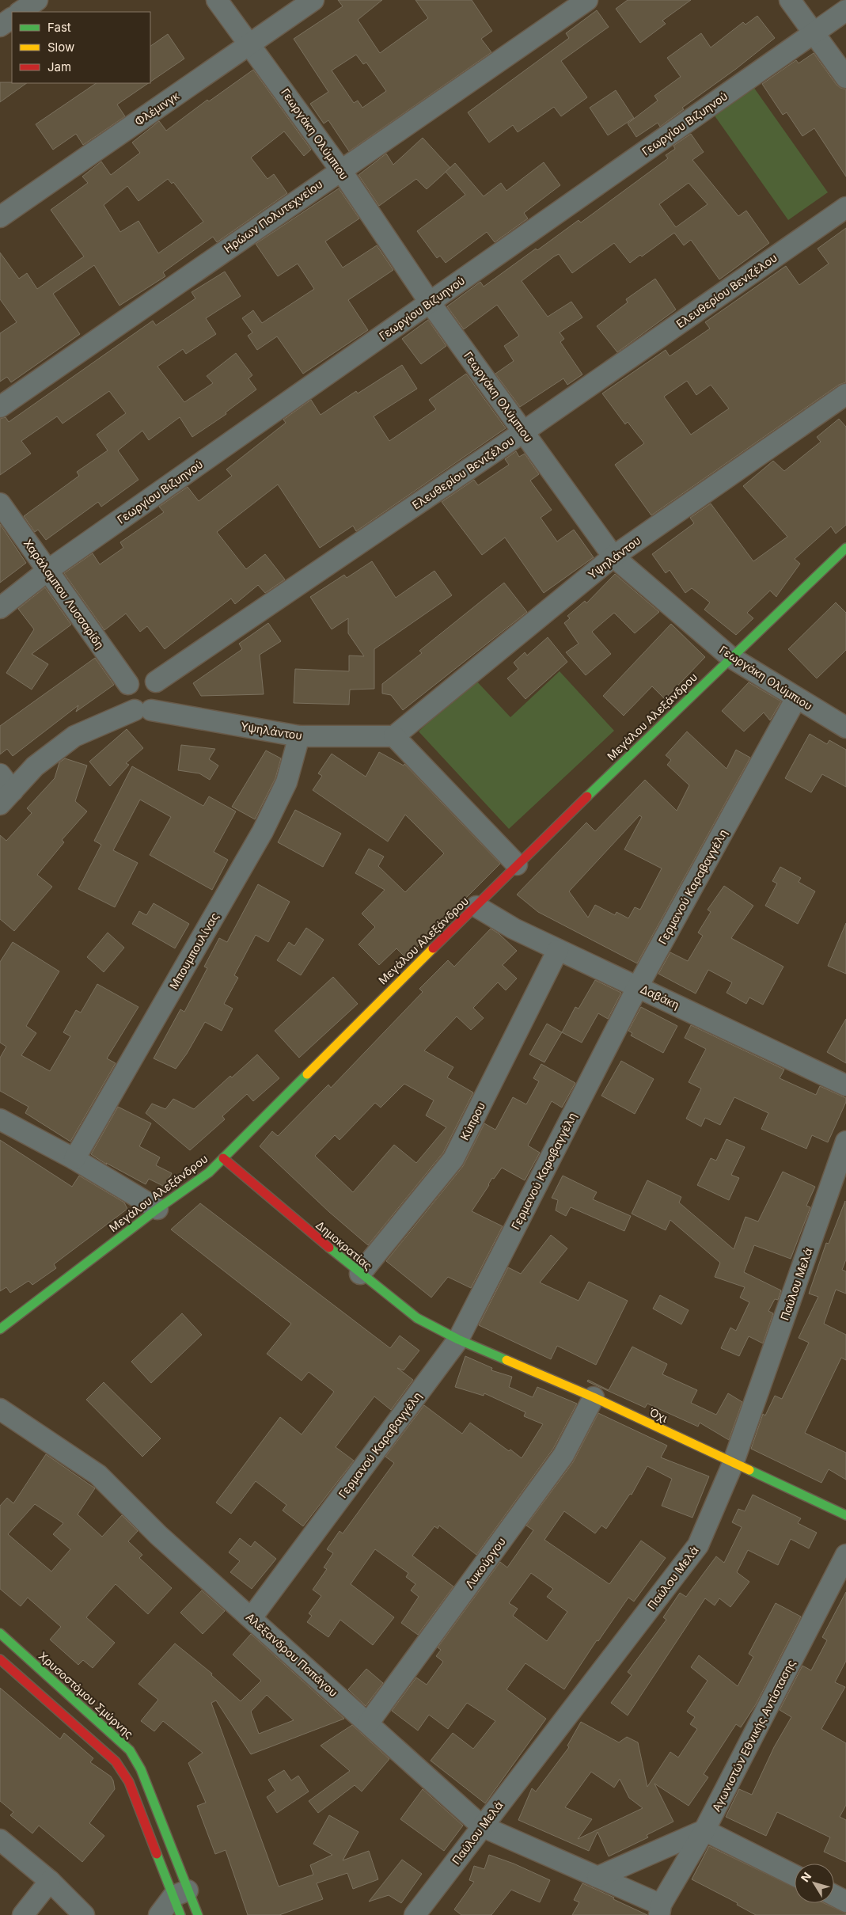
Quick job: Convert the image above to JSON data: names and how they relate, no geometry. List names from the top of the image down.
{
  "streets": {
    "street": [
      "Φλέμινγκ",
      "Γεωργίου Βιζυηνού",
      "Γεωργάκη Ολύμπιου",
      "Ηρώων Πολυτεχνείου",
      "Ελευθερίου Βενιζέλου",
      "Υψηλάντου",
      "Χαράλαμπου Λυσσαρίδη",
      "Μεγάλου Αλεξάνδρου",
      "Γερμανού Καραβαγγέλη",
      "Μπουμπουλίνας",
      "Δαβάκη",
      "Κύπρου",
      "Δημοκρατίας",
      "Παύλου Μελά",
      "Όχι",
      "Λυκούργου",
      "Αλέξανδρου Παπάγου",
      "Χρυσοστόμου Σμύρνης",
      "Αγωνιστών Εθνικής Αντίστασης"
    ]
  },
  "crossings": [
    ["Φλέμινγκ", "Γεωργάκη Ολύμπιου"],
    ["Γεωργίου Βιζυηνού", "Γεωργάκη Ολύμπιου"],
    ["Γεωργίου Βιζυηνού", "Χαράλαμπου Λυσσαρίδη"],
    ["Γεωργάκη Ολύμπιου", "Ηρώων Πολυτεχνείου"],
    ["Γεωργάκη Ολύμπιου", "Ελευθερίου Βενιζέλου"],
    ["Γεωργάκη Ολύμπιου", "Υψηλάντου"],
    ["Γεωργάκη Ολύμπιου", "Μεγάλου Αλεξάνδρου"],
    ["Γεωργάκη Ολύμπιου", "Γερμανού Καραβαγγέλη"],
    ["Ελευθερίου Βενιζέλου", "Υψηλάντου"],
    ["Ελευθερίου Βενιζέλου", "Χαράλαμπου Λυσσαρίδη"],
    ["Υψηλάντου", "Χαράλαμπου Λυσσαρίδη"],
    ["Υψηλάντου", "Μπουμπουλίνας"],
    ["Μεγάλου Αλεξάνδρου", "Δαβάκη"],
    ["Μεγάλου Αλεξάνδρου", "Δημοκρατίας"],
    ["Γερμανού Καραβαγγέλη", "Δαβάκη"],
    ["Γερμανού Καραβαγγέλη", "Δημοκρατίας"],
    ["Γερμανού Καραβαγγέλη", "Όχι"],
    ["Γερμανού Καραβαγγέλη", "Αλέξανδρου Παπάγου"],
    ["Δαβάκη", "Κύπρου"],
    ["Κύπρου", "Δημοκρατίας"],
    ["Δημοκρατίας", "Όχι"],
    ["Παύλου Μελά", "Όχι"],
    ["Παύλου Μελά", "Αλέξανδρου Παπάγου"],
    ["Όχι", "Λυκούργου"],
    ["Λυκούργου", "Αλέξανδρου Παπάγου"],
    ["Αλέξανδρου Παπάγου", "Αγωνιστών Εθνικής Αντίστασης"]
  ],
  "legend": ["Fast", "Slow", "Jam"],
  "north": "top left"
}
